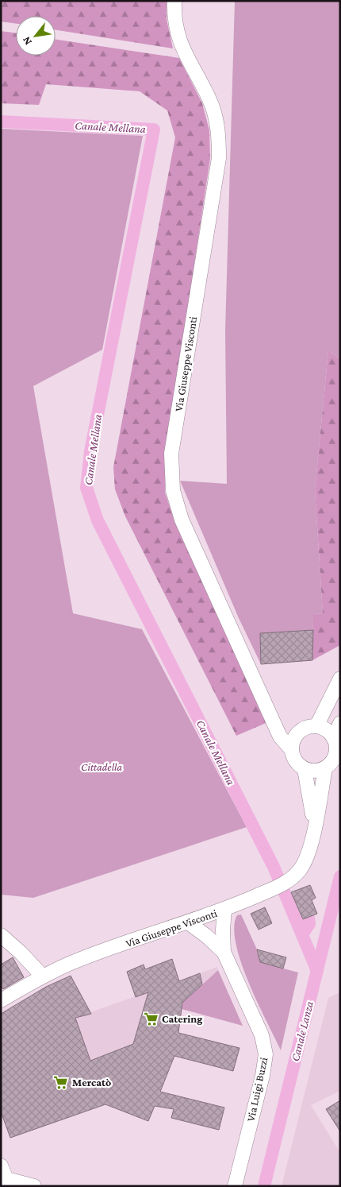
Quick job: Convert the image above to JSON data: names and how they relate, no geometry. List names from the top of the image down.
{
  "streets": {
    "street": ["Via Giuseppe Visconti", "Via Luigi Buzzi"]
  },
  "crossings": [
    ["Via Giuseppe Visconti", "Via Luigi Buzzi"]
  ],
  "water": ["Canale Mellana", "Canale Lanza"],
  "parks": ["Cittadella"],
  "places": {
    "supermarket": ["Catering", "Mercatò"]
  },
  "north": "bottom left"
}
